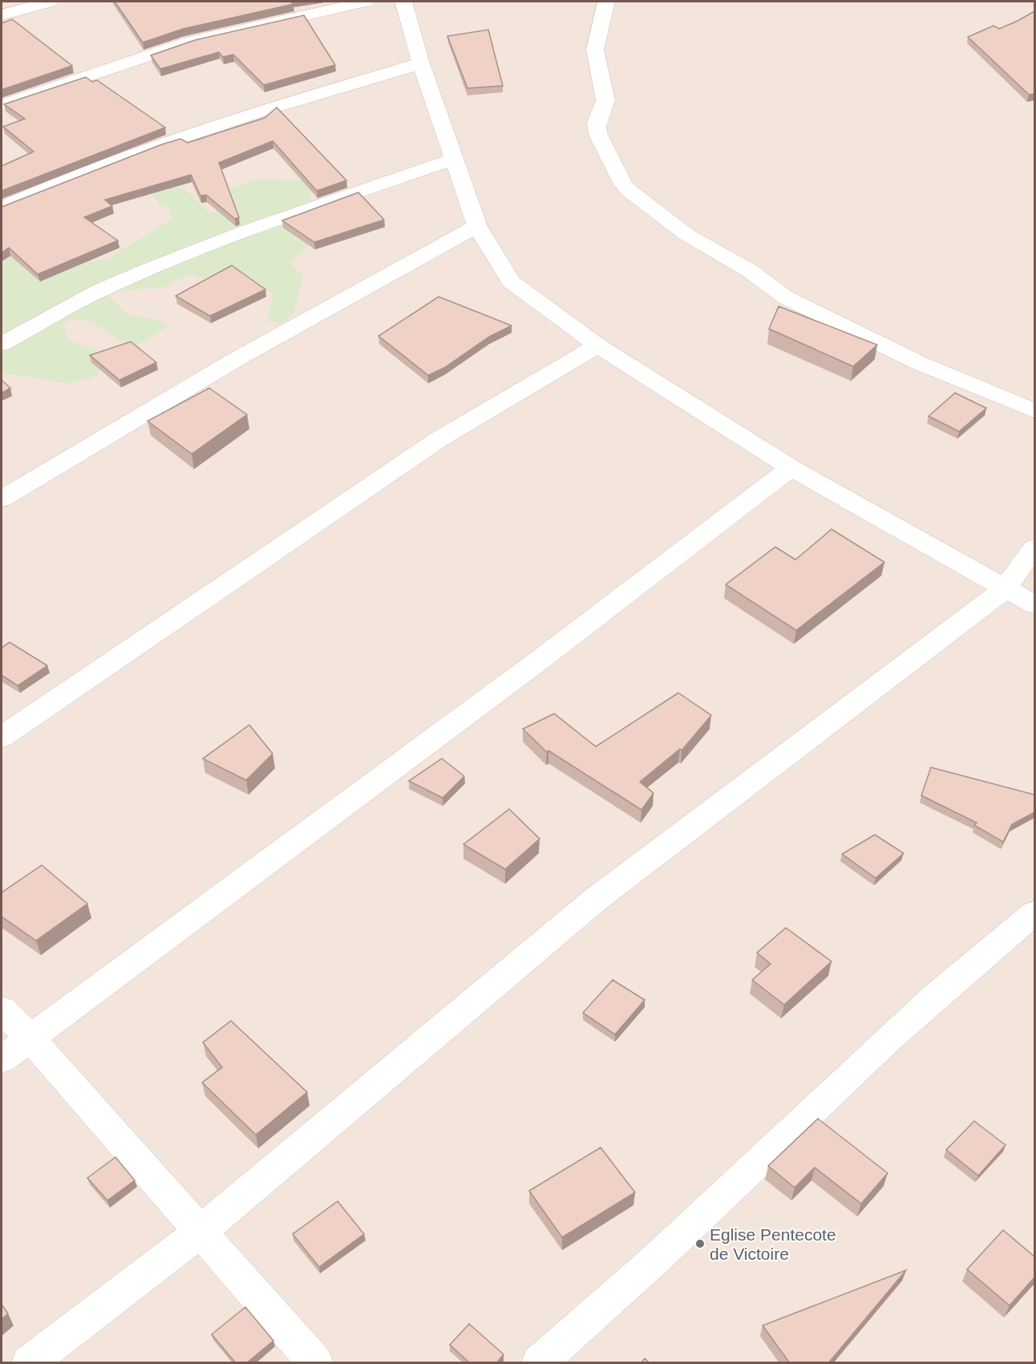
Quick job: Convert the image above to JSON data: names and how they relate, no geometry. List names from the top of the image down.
{
  "places": ["Eglise Pentecote de Victoire"]
}
